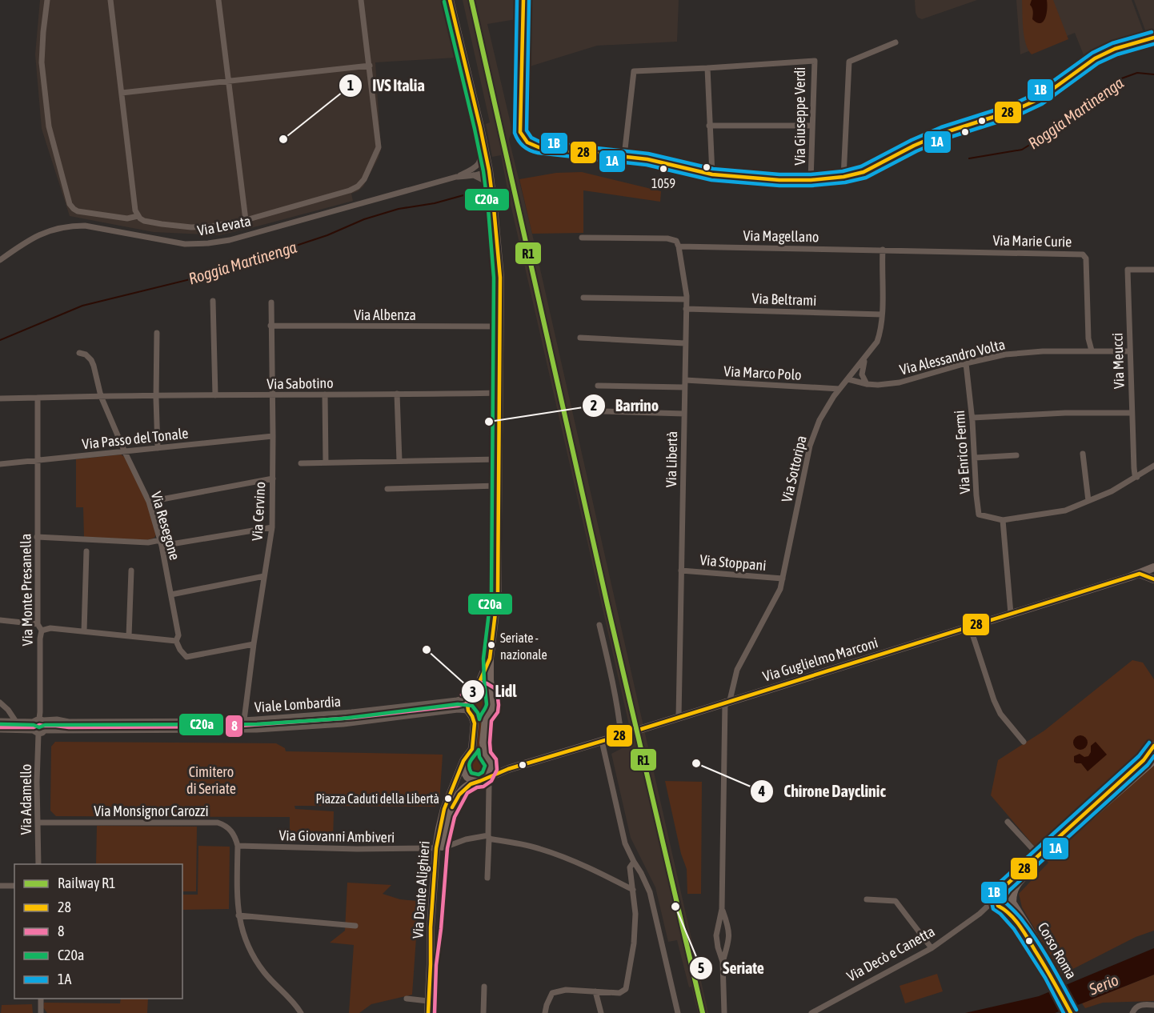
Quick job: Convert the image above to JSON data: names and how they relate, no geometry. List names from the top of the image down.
{
  "streets": {
    "main road": [
      "Via Guglielmo Marconi",
      "Via Dante Alighieri",
      "Corso Roma",
      "Via Decò e Canetta"
    ],
    "street": [
      "Via Giuseppe Verdi",
      "Via Levata",
      "Via Magellano",
      "Via Marie Curie",
      "Via Beltrami",
      "Via Albenza",
      "Via Alessandro Volta",
      "Via Meucci",
      "Via Marco Polo",
      "Via Sabotino",
      "Via Passo del Tonale",
      "Via Enrico Fermi",
      "Via Libertà",
      "Via Sottoripa",
      "Via Cervino",
      "Via Resegone",
      "Via Stoppani",
      "Via Monte Presanella",
      "Viale Lombardia",
      "Via Adamello",
      "Via Monsignor Carozzi",
      "Via Giovanni Ambiveri"
    ]
  },
  "crossings": [
    ["Via Magellano", "Via Marie Curie"],
    ["Via Magellano", "Via Libertà"],
    ["Via Magellano", "Via Sottoripa"],
    ["Via Marie Curie", "Via Alessandro Volta"],
    ["Via Marie Curie", "Via Sottoripa"],
    ["Via Beltrami", "Via Libertà"],
    ["Via Beltrami", "Via Sottoripa"],
    ["Via Albenza", "Via Cervino"],
    ["Via Alessandro Volta", "Via Meucci"],
    ["Via Alessandro Volta", "Via Enrico Fermi"],
    ["Via Alessandro Volta", "Via Sottoripa"],
    ["Via Marco Polo", "Via Libertà"],
    ["Via Marco Polo", "Via Sottoripa"],
    ["Via Sabotino", "Via Cervino"],
    ["Via Sabotino", "Via Resegone"],
    ["Via Sabotino", "Via Monte Presanella"],
    ["Via Passo del Tonale", "Via Cervino"],
    ["Via Passo del Tonale", "Via Resegone"],
    ["Via Passo del Tonale", "Via Monte Presanella"],
    ["Via Libertà", "Via Stoppani"],
    ["Via Libertà", "Via Guglielmo Marconi"],
    ["Via Sottoripa", "Via Stoppani"],
    ["Via Sottoripa", "Via Guglielmo Marconi"],
    ["Via Cervino", "Viale Lombardia"],
    ["Via Monte Presanella", "Viale Lombardia"],
    ["Via Guglielmo Marconi", "Via Dante Alighieri"],
    ["Viale Lombardia", "Via Adamello"],
    ["Via Adamello", "Via Monsignor Carozzi"],
    ["Via Monsignor Carozzi", "Via Giovanni Ambiveri"],
    ["Via Giovanni Ambiveri", "Via Dante Alighieri"],
    ["Corso Roma", "Via Decò e Canetta"]
  ],
  "water": ["Roggia Martinenga", "Serio"],
  "parks": ["Cimitero di Seriate"],
  "places": [
    "IVS Italia",
    "1059",
    "Barrino",
    "Seriate - nazionale",
    "Lidl",
    "Chirone Dayclinic",
    "Piazza Caduti della Libertà",
    "Seriate"
  ],
  "lines": [
    "rail line R1",
    "transit line 28",
    "transit line 1A",
    "transit line 1B",
    "transit line C20a",
    "transit line 8"
  ],
  "legend": [
    "Railway R1",
    "28",
    "8",
    "C20a",
    "1A"
  ]
}
